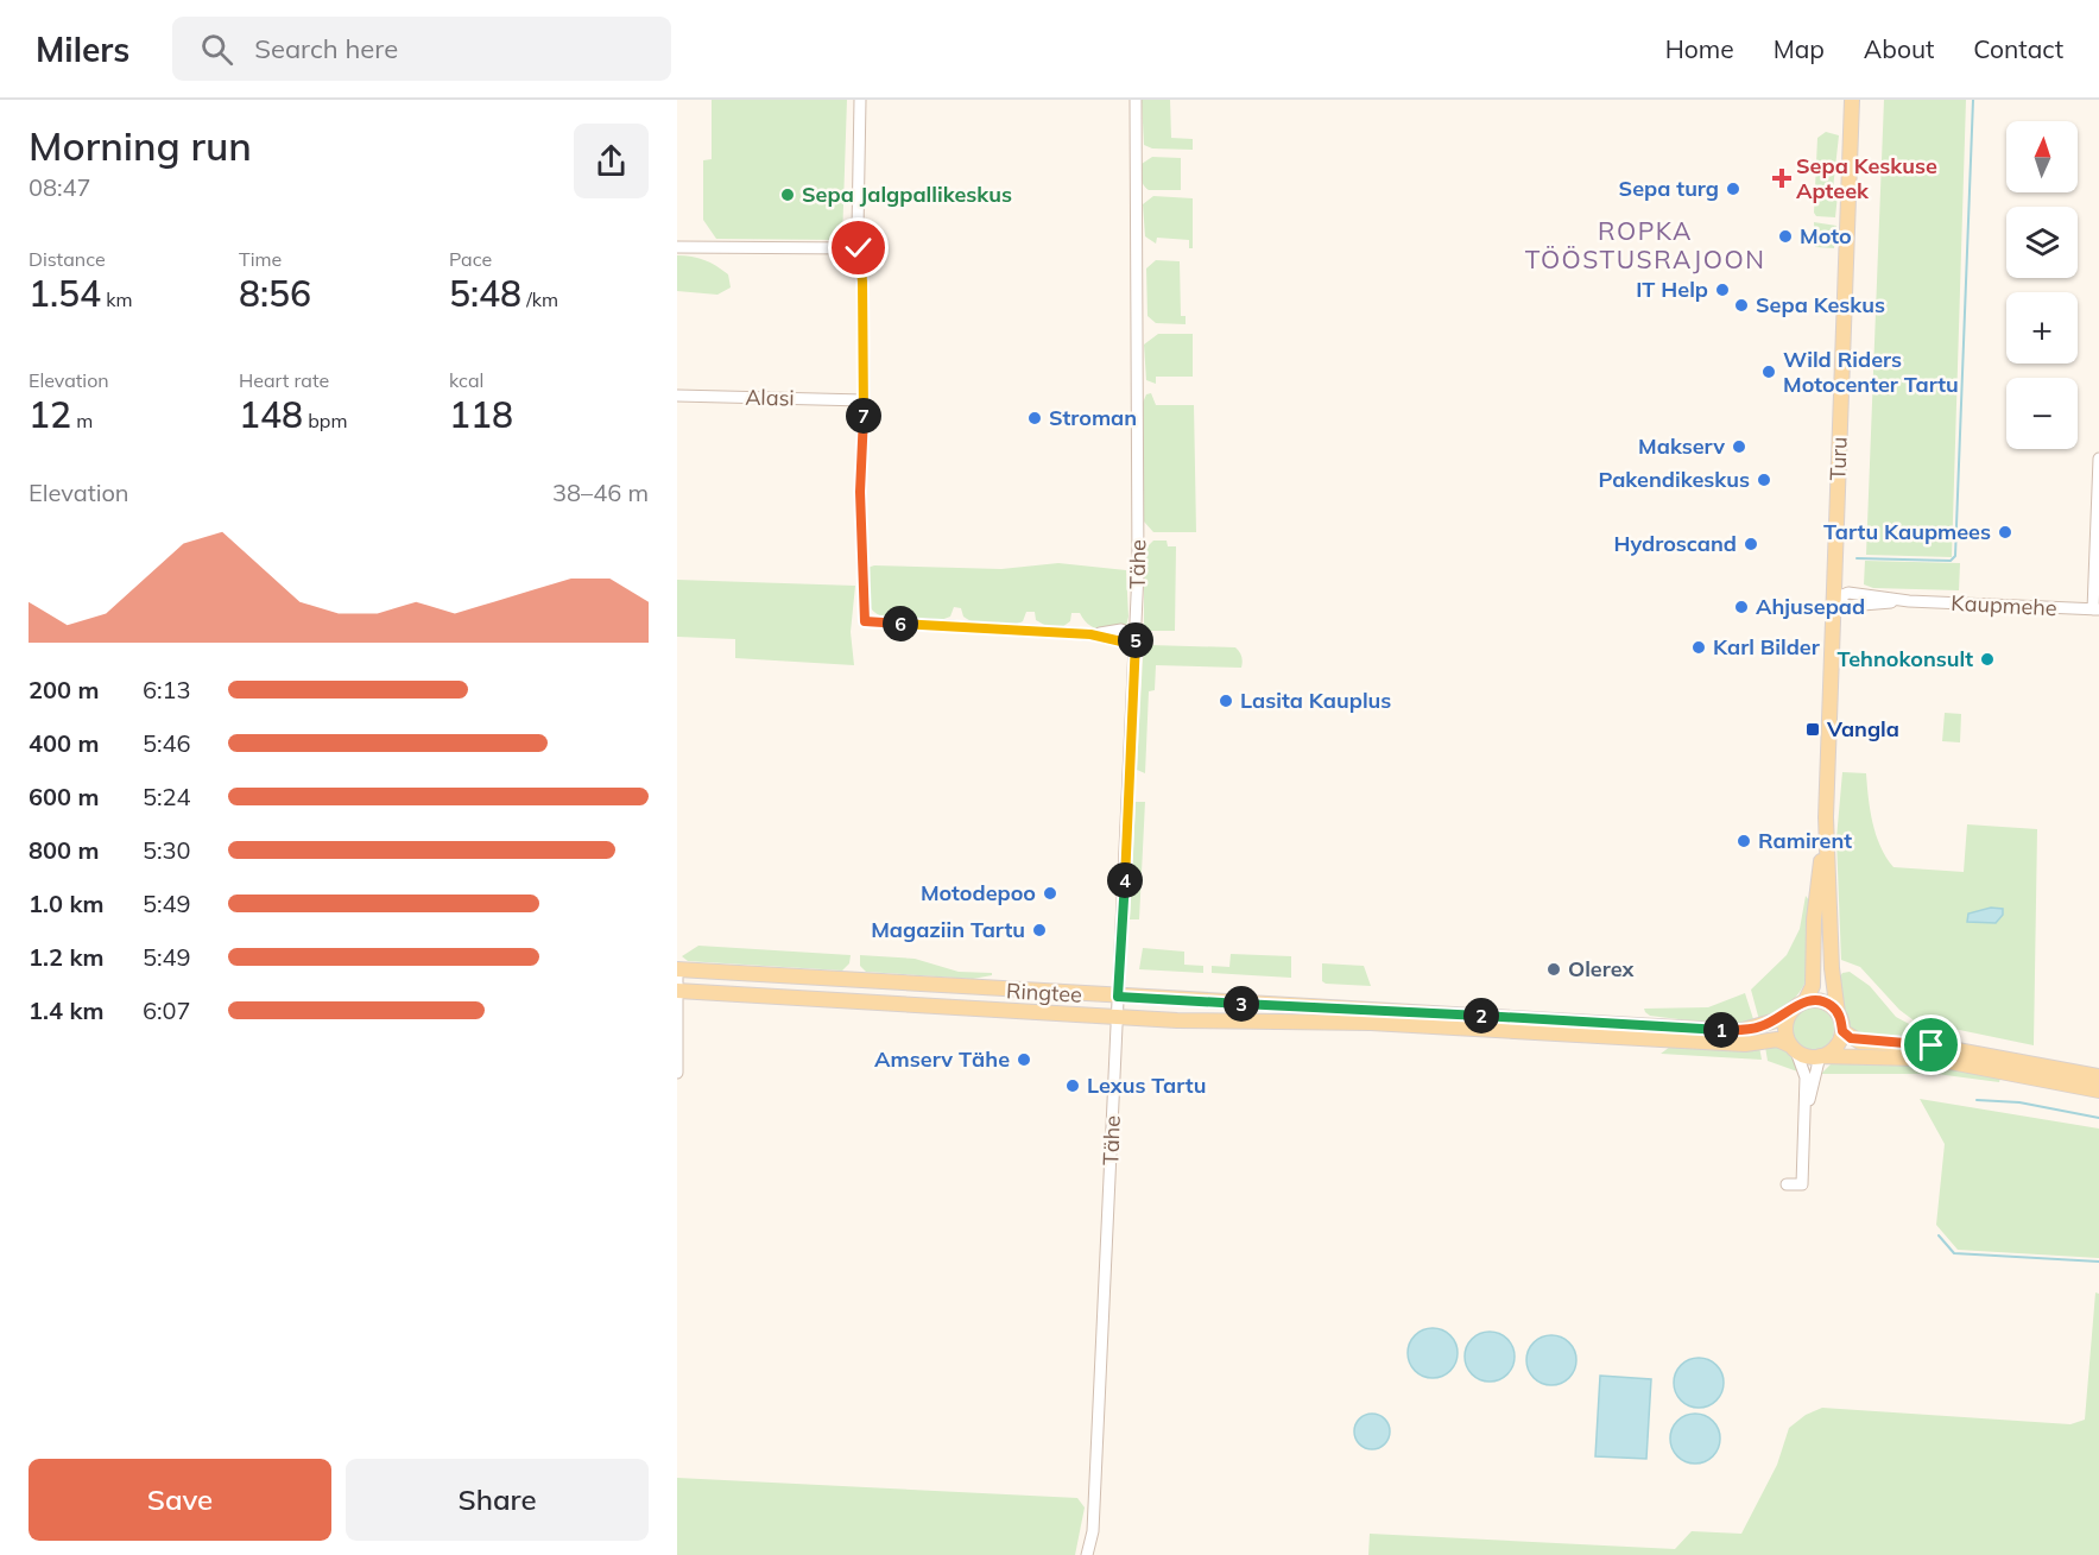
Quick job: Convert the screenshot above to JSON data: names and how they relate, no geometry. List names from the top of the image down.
{
  "streets": {
    "main road": ["Turu", "Ringtee"],
    "street": ["Alasi", "Tähe", "Kaupmehe"]
  },
  "crossings": [
    ["Turu", "Kaupmehe"],
    ["Turu", "Ringtee"],
    ["Tähe", "Ringtee"]
  ],
  "districts": ["ROPKA TÖÖSTUSRAJOON"],
  "places": {
    "health": ["Sepa Keskuse Apteek"],
    "other": [
      "Sepa turg",
      "Sepa Jalgpallikeskus",
      "Moto",
      "IT Help",
      "Sepa Keskus",
      "Wild Riders Motocenter Tartu",
      "Stroman",
      "Makserv",
      "Pakendikeskus",
      "Tartu Kaupmees",
      "Hydroscand",
      "Ahjusepad",
      "Karl Bilder",
      "Tehnokonsult",
      "Lasita Kauplus",
      "Ramirent",
      "Motodepoo",
      "Magaziin Tartu",
      "Olerex",
      "Amserv Tähe",
      "Lexus Tartu"
    ],
    "transit": ["Vangla"]
  },
  "north": "top",
  "page": {
    "header": "Milers",
    "search": "Search here",
    "nav": [
      "Home",
      "Map",
      "About",
      "Contact"
    ],
    "heading": ["Morning run", "08:47"],
    "map_buttons": ["+", "−"],
    "stats": [
      ["Distance", "1.54 km"],
      ["Time", "8:56"],
      ["Pace", "5:48 /km"],
      ["Elevation", "12 m"],
      ["Heart rate", "148 bpm"],
      ["kcal", "118"]
    ],
    "pins": [
      "7",
      "6",
      "5",
      "4",
      "3",
      "2",
      "1"
    ],
    "chart": ["Elevation", "38–46 m"],
    "list": [
      {
        "name": "200 m",
        "note": "6:13"
      },
      {
        "name": "400 m",
        "note": "5:46"
      },
      {
        "name": "600 m",
        "note": "5:24"
      },
      {
        "name": "800 m",
        "note": "5:30"
      },
      {
        "name": "1.0 km",
        "note": "5:49"
      },
      {
        "name": "1.2 km",
        "note": "5:49"
      },
      {
        "name": "1.4 km",
        "note": "6:07"
      }
    ],
    "buttons": ["Save", "Share"]
  }
}
